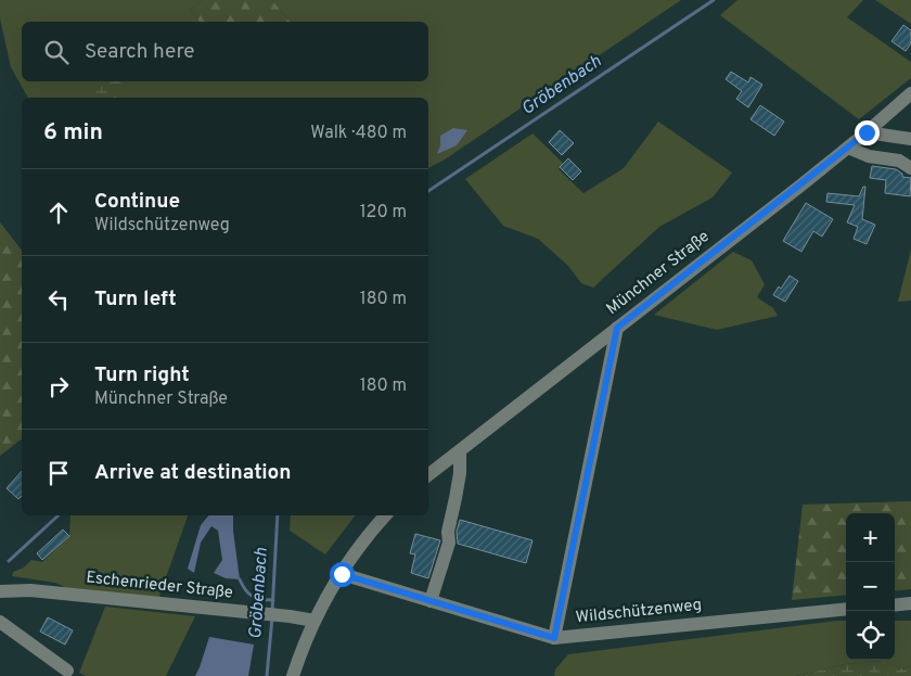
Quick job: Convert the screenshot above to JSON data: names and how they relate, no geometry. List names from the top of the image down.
{
  "streets": {
    "street": ["Münchner Straße", "Eschenrieder Straße", "Wildschützenweg"]
  },
  "water": ["Gröbenbach"],
  "page": {
    "search": "Search here",
    "heading": ["6 min", "Walk · 480 m"],
    "list": [
      ["Continue", "Wildschützenweg", "120 m"],
      ["Turn left", "180 m"],
      ["Turn right", "Münchner Straße", "180 m"],
      "Arrive at destination"
    ],
    "map_buttons": ["+", "−"]
  }
}
